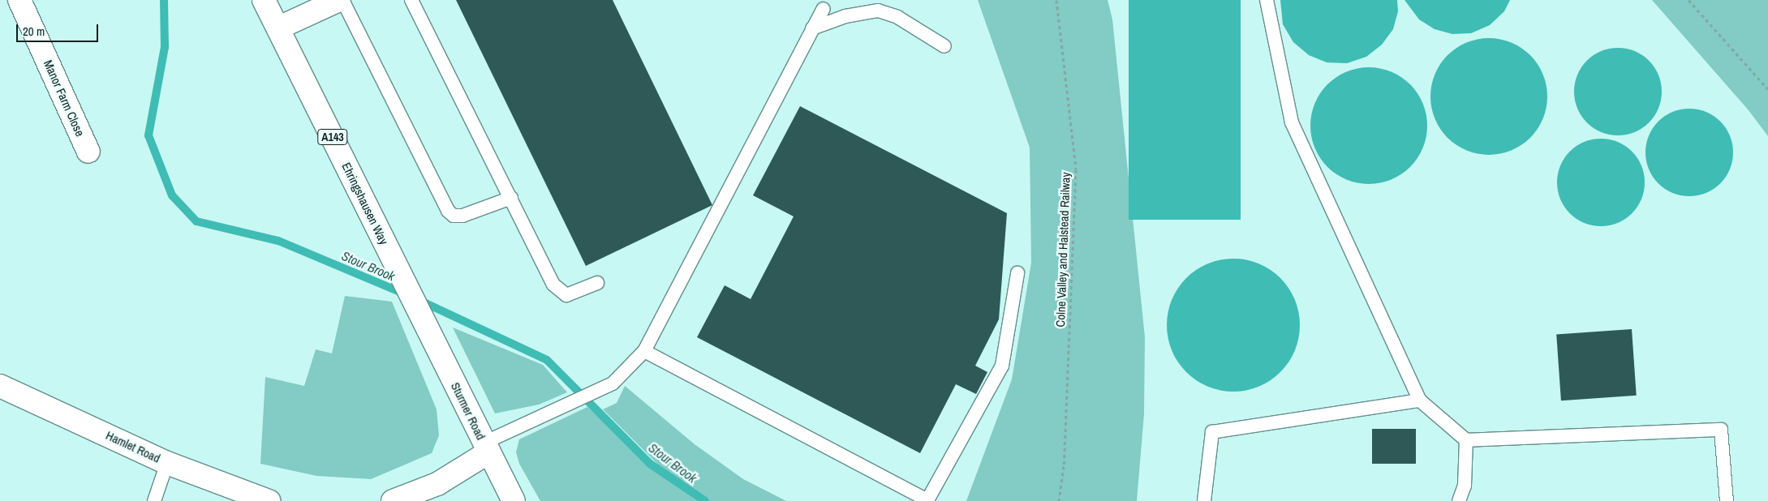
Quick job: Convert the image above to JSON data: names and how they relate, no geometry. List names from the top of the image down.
{
  "streets": {
    "street": [
      "Manor Farm Close",
      "A143",
      "Ehringshausen Way",
      "Sturmer Road",
      "Hamlet Road"
    ],
    "path": ["Colne Valley and Halstead Railway"]
  },
  "crossings": [
    ["Ehringshausen Way", "Sturmer Road"]
  ],
  "water": ["Stour Brook"],
  "scale_bar": "20 m"
}
